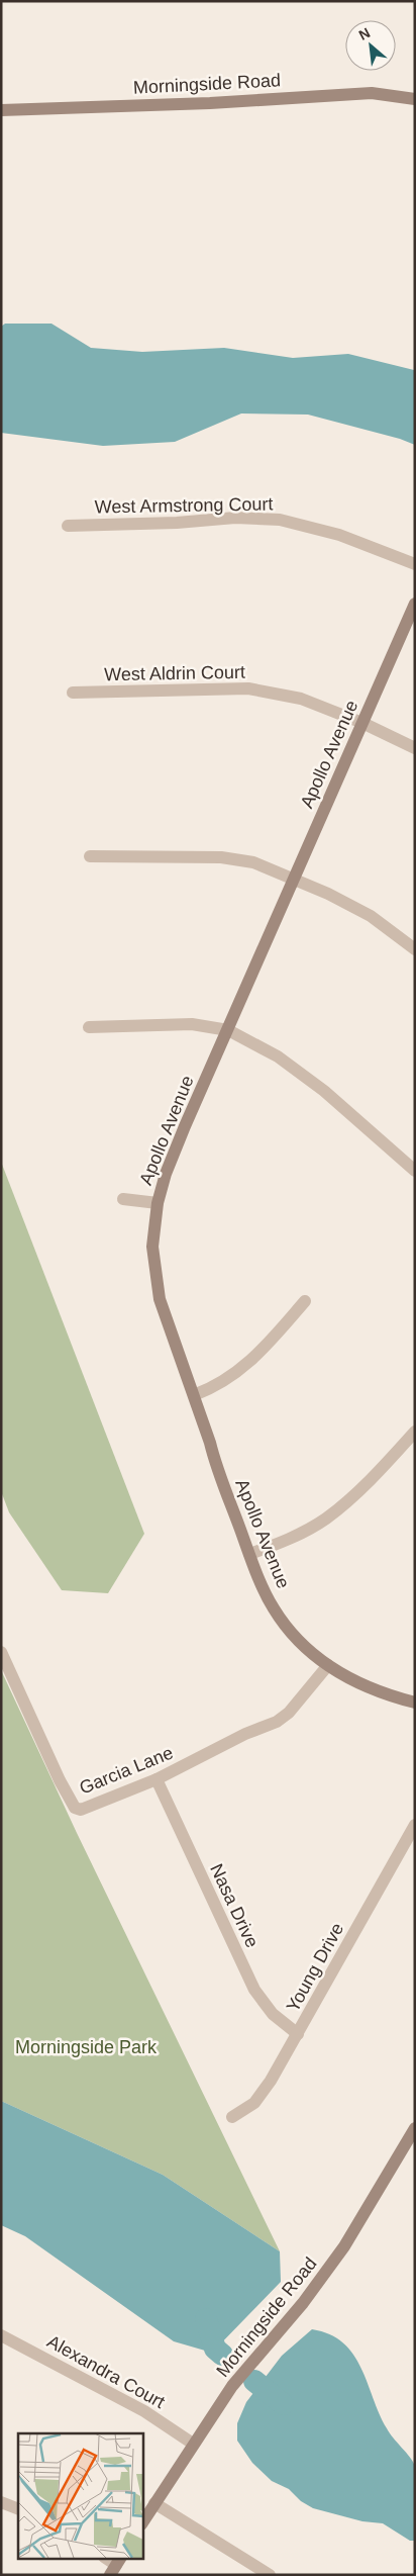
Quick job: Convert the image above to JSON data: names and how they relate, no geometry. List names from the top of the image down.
{
  "streets": {
    "street": [
      "Morningside Road",
      "West Armstrong Court",
      "West Aldrin Court",
      "Apollo Avenue",
      "Garcia Lane",
      "Nasa Drive",
      "Young Drive",
      "Alexandra Court"
    ]
  },
  "crossings": [
    ["Morningside Road", "Alexandra Court"],
    ["West Aldrin Court", "Apollo Avenue"],
    ["Apollo Avenue", "Garcia Lane"],
    ["Garcia Lane", "Nasa Drive"],
    ["Nasa Drive", "Young Drive"]
  ],
  "parks": ["Morningside Park"],
  "north": "top left"
}
